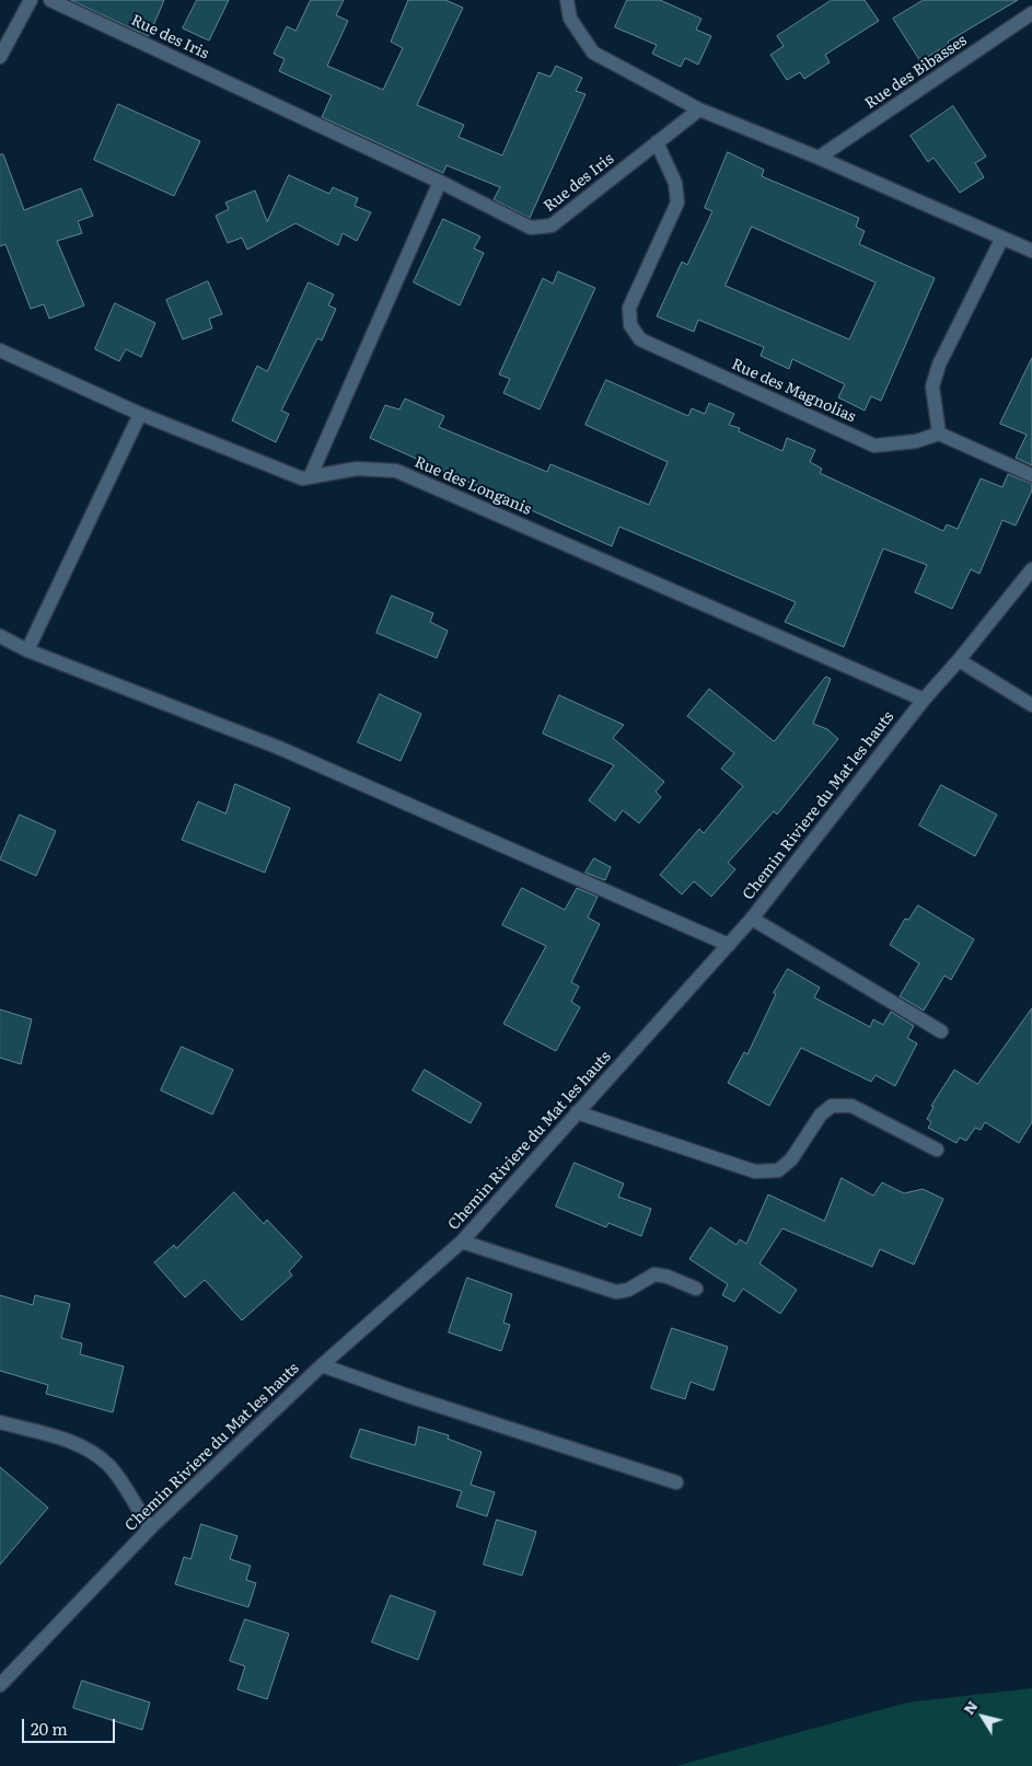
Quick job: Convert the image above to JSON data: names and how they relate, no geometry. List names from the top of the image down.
{
  "streets": {
    "street": [
      "Rue des Iris",
      "Rue des Bibasses",
      "Rue des Magnolias",
      "Rue des Longanis",
      "Chemin Riviere du Mat les hauts"
    ]
  },
  "crossings": [
    ["Rue des Iris", "Rue des Magnolias"],
    ["Rue des Longanis", "Chemin Riviere du Mat les hauts"]
  ],
  "scale_bar": "20 m",
  "north": "top left"
}
